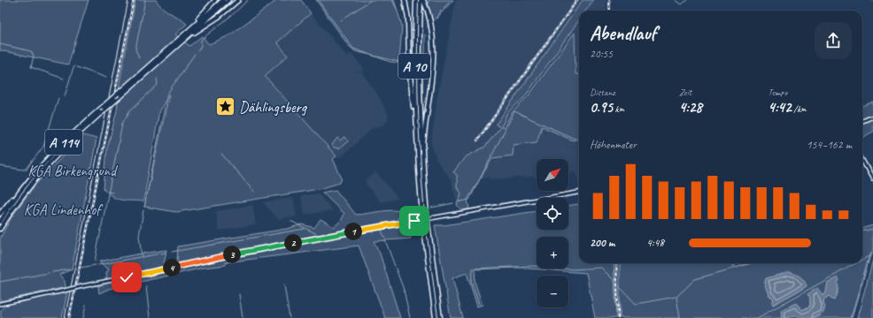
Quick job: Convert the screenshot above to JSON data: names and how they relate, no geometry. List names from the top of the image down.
{
  "streets": {
    "highway": ["A 10", "A 114"]
  },
  "parks": ["KGA Birkengrund", "KGA Lindenhof"],
  "places": {
    "place": ["Dählingsberg"]
  },
  "north": "top right",
  "page": {
    "heading": ["Abendlauf", "20:55"],
    "stats": [
      ["Distanz", "0.95 km"],
      ["Zeit", "4:28"],
      ["Tempo", "4:42 /km"]
    ],
    "chart": ["Höhenmeter", "154–162 m"],
    "map_buttons": ["+", "−"],
    "pins": [
      "1",
      "2",
      "3",
      "4"
    ],
    "list": [
      {
        "name": "200 m",
        "note": "4:48"
      }
    ]
  }
}
